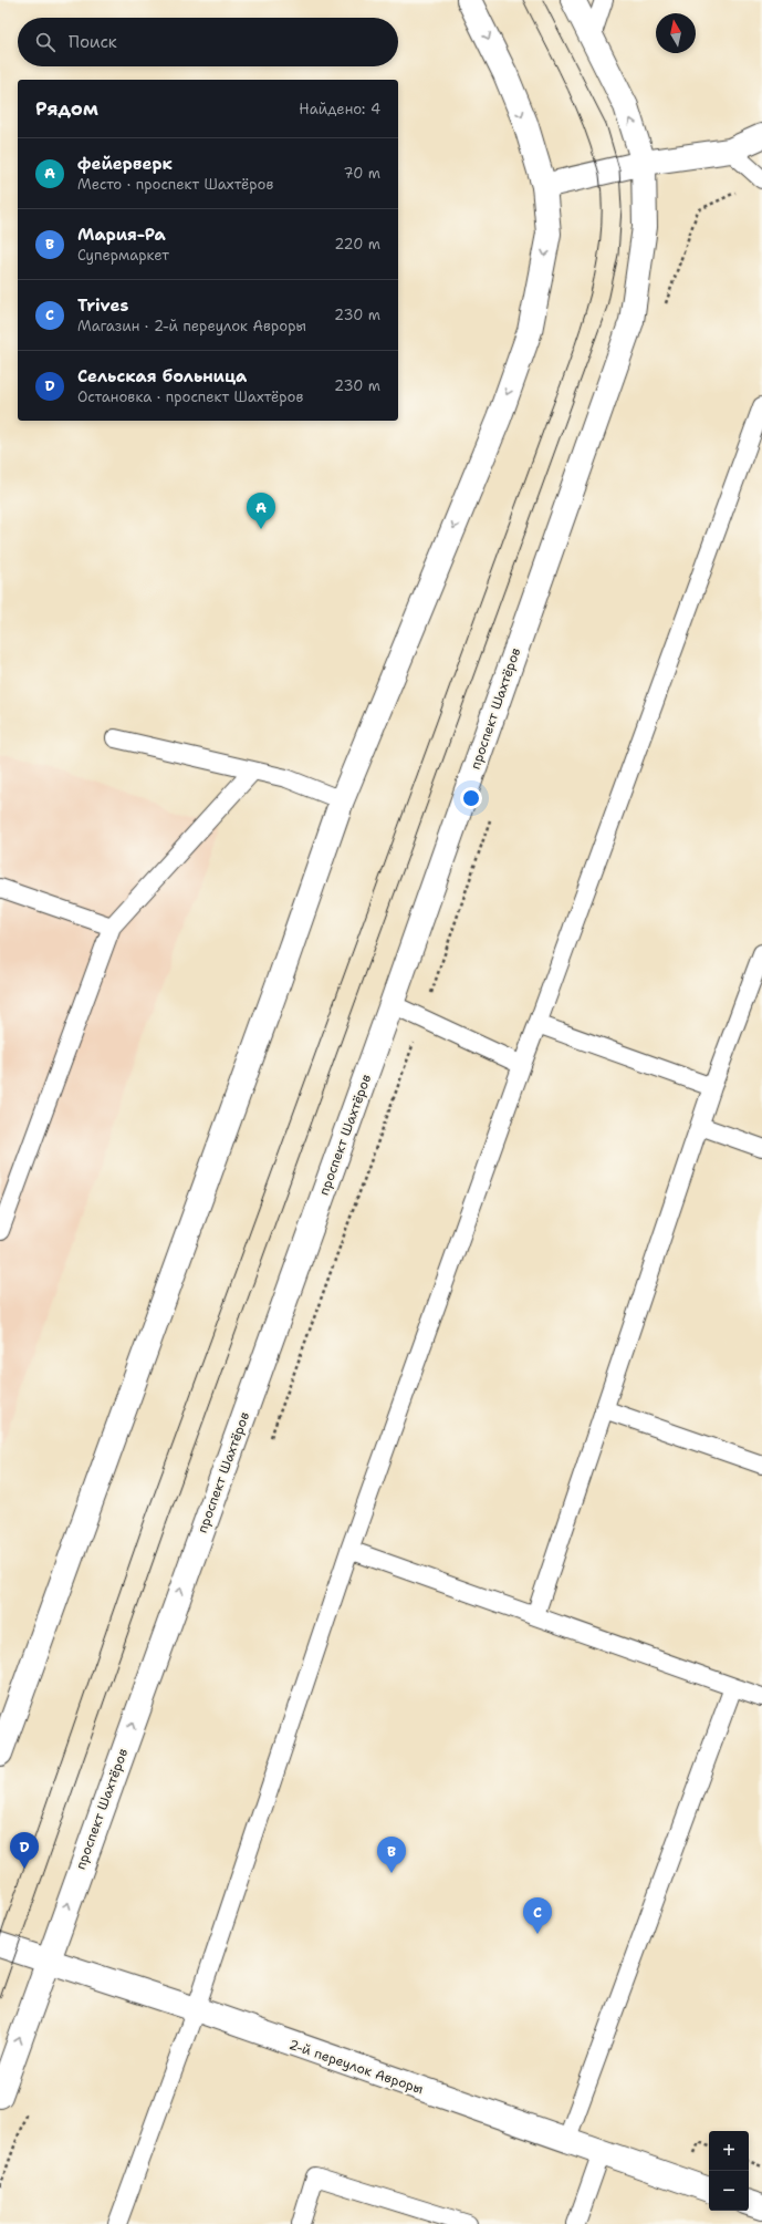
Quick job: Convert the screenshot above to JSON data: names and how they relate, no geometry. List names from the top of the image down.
{
  "streets": {
    "main road": ["проспект Шахтёров", "2-й переулок Авроры"]
  },
  "crossings": [
    ["проспект Шахтёров", "2-й переулок Авроры"]
  ],
  "north": "top",
  "page": {
    "search": "Поиск",
    "heading": ["Рядом", "Найдено: 4"],
    "list": [
      {
        "mark": "A",
        "name": "фейерверк",
        "note": "Место · проспект Шахтёров",
        "value": "70 m"
      },
      {
        "mark": "B",
        "name": "Мария-Ра",
        "note": "Супермаркет",
        "value": "220 m"
      },
      {
        "mark": "C",
        "name": "Trives",
        "note": "Магазин · 2-й переулок Авроры",
        "value": "230 m"
      },
      {
        "mark": "D",
        "name": "Сельская больница",
        "note": "Остановка · проспект Шахтёров",
        "value": "230 m"
      }
    ],
    "pins": [
      "A",
      "D",
      "B",
      "C"
    ],
    "map_buttons": ["+", "−"]
  }
}
